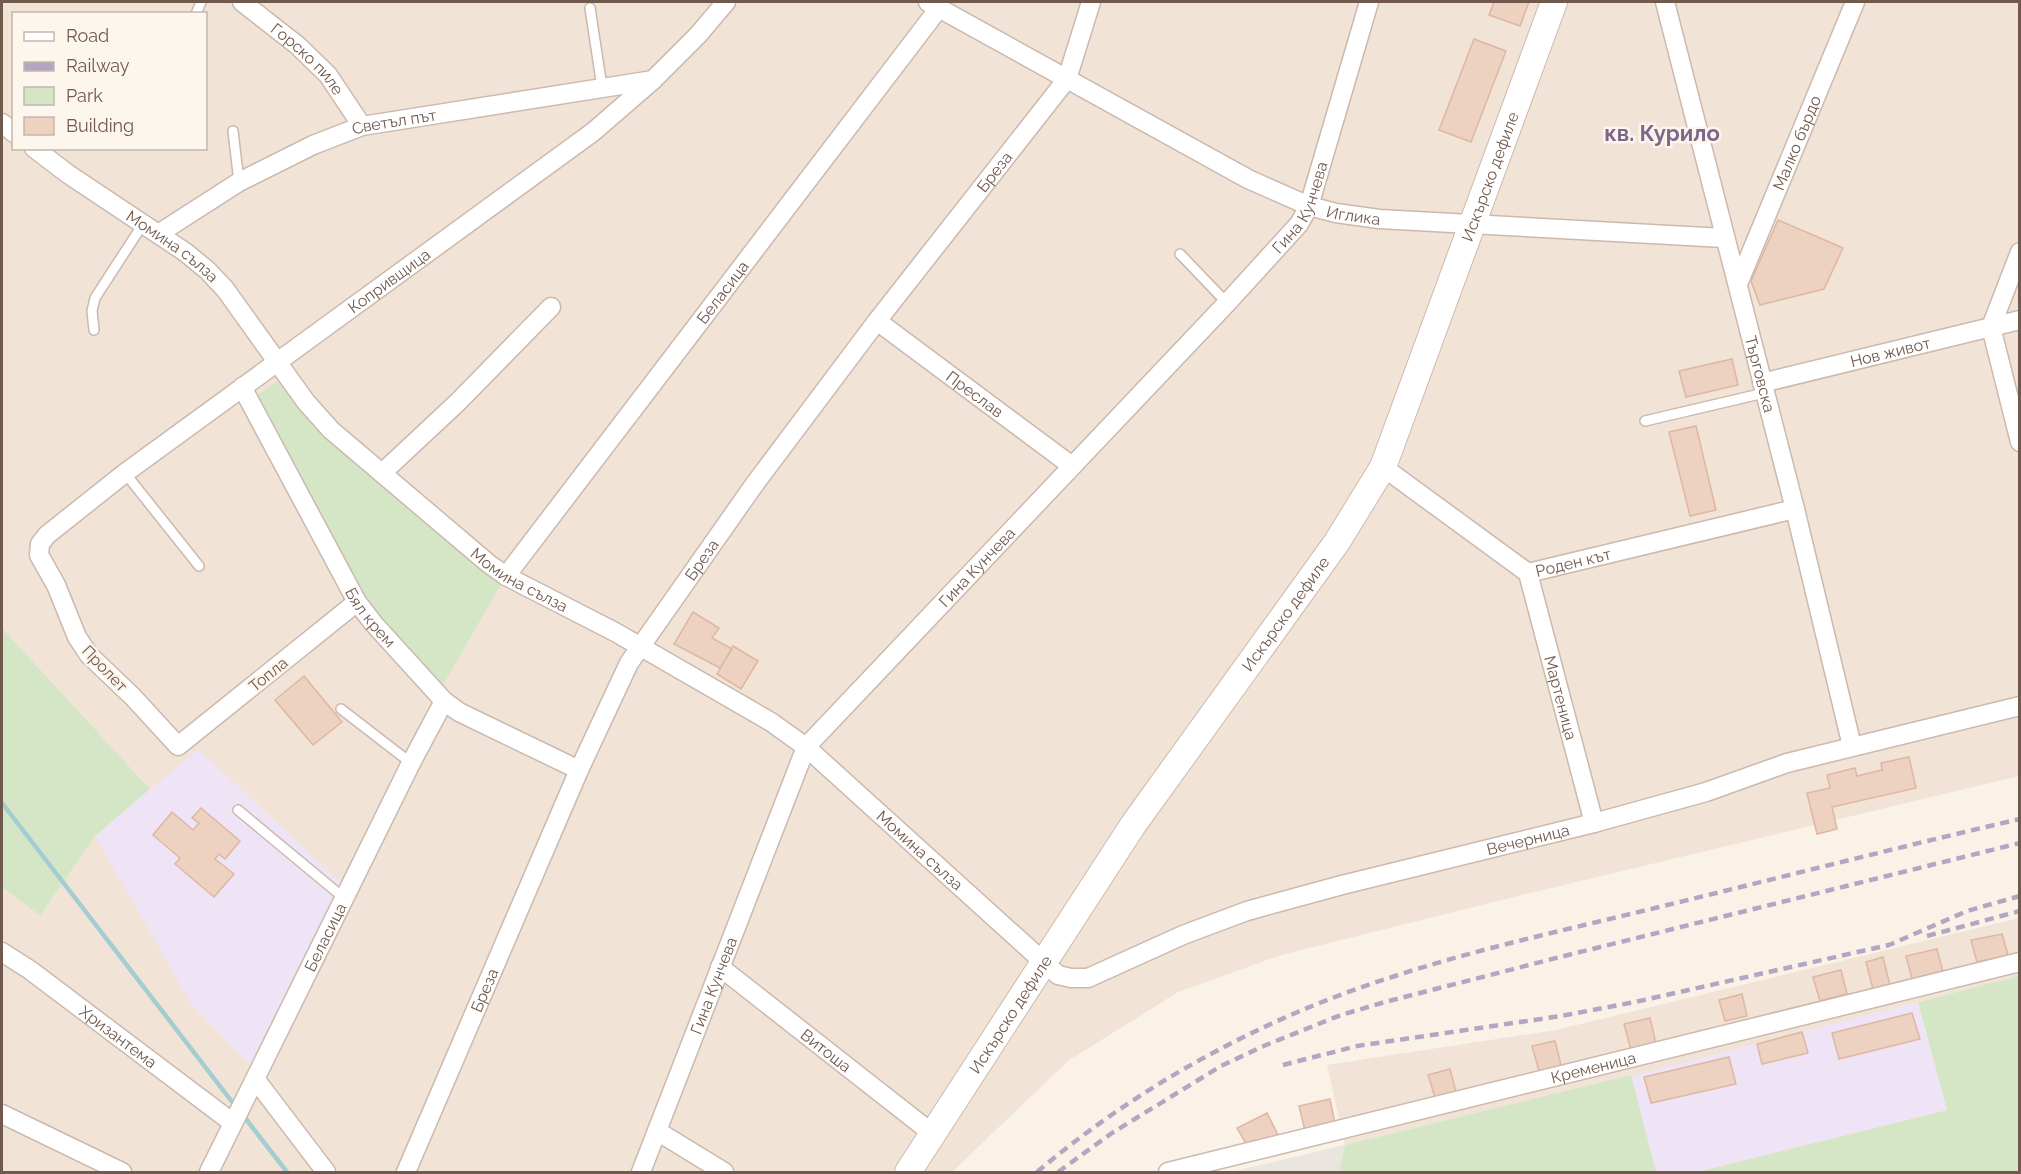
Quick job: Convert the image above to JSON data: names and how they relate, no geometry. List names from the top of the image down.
{
  "streets": {
    "main road": ["Искърско дефиле"],
    "street": [
      "Горско пиле",
      "Светъл път",
      "Малко бърдо",
      "Бреза",
      "Гина Кунчева",
      "Иглика",
      "Момина сълза",
      "Копривщица",
      "Беласица",
      "Нов живот",
      "Търговска",
      "Преслав",
      "Роден кът",
      "Бял крем",
      "Пролет",
      "Топла",
      "Мартеница",
      "Вечерница",
      "Хризантема",
      "Витоша",
      "Кременица"
    ]
  },
  "crossings": [
    ["Горско пиле", "Светъл път"],
    ["Светъл път", "Момина сълза"],
    ["Светъл път", "Копривщица"],
    ["Малко бърдо", "Търговска"],
    ["Бреза", "Иглика"],
    ["Бреза", "Момина сълза"],
    ["Бреза", "Преслав"],
    ["Бреза", "Бял крем"],
    ["Искърско дефиле", "Иглика"],
    ["Искърско дефиле", "Момина сълза"],
    ["Искърско дефиле", "Роден кът"],
    ["Искърско дефиле", "Вечерница"],
    ["Искърско дефиле", "Витоша"],
    ["Гина Кунчева", "Иглика"],
    ["Гина Кунчева", "Момина сълза"],
    ["Гина Кунчева", "Преслав"],
    ["Гина Кунчева", "Витоша"],
    ["Иглика", "Беласица"],
    ["Иглика", "Търговска"],
    ["Момина сълза", "Копривщица"],
    ["Момина сълза", "Беласица"],
    ["Момина сълза", "Вечерница"],
    ["Копривщица", "Бял крем"],
    ["Копривщица", "Пролет"],
    ["Беласица", "Бял крем"],
    ["Беласица", "Хризантема"],
    ["Нов живот", "Търговска"],
    ["Търговска", "Роден кът"],
    ["Търговска", "Вечерница"],
    ["Роден кът", "Мартеница"],
    ["Бял крем", "Топла"],
    ["Пролет", "Топла"],
    ["Мартеница", "Вечерница"]
  ],
  "districts": ["кв. Курило"],
  "legend": [
    "Road",
    "Railway",
    "Park",
    "Building"
  ]
}
